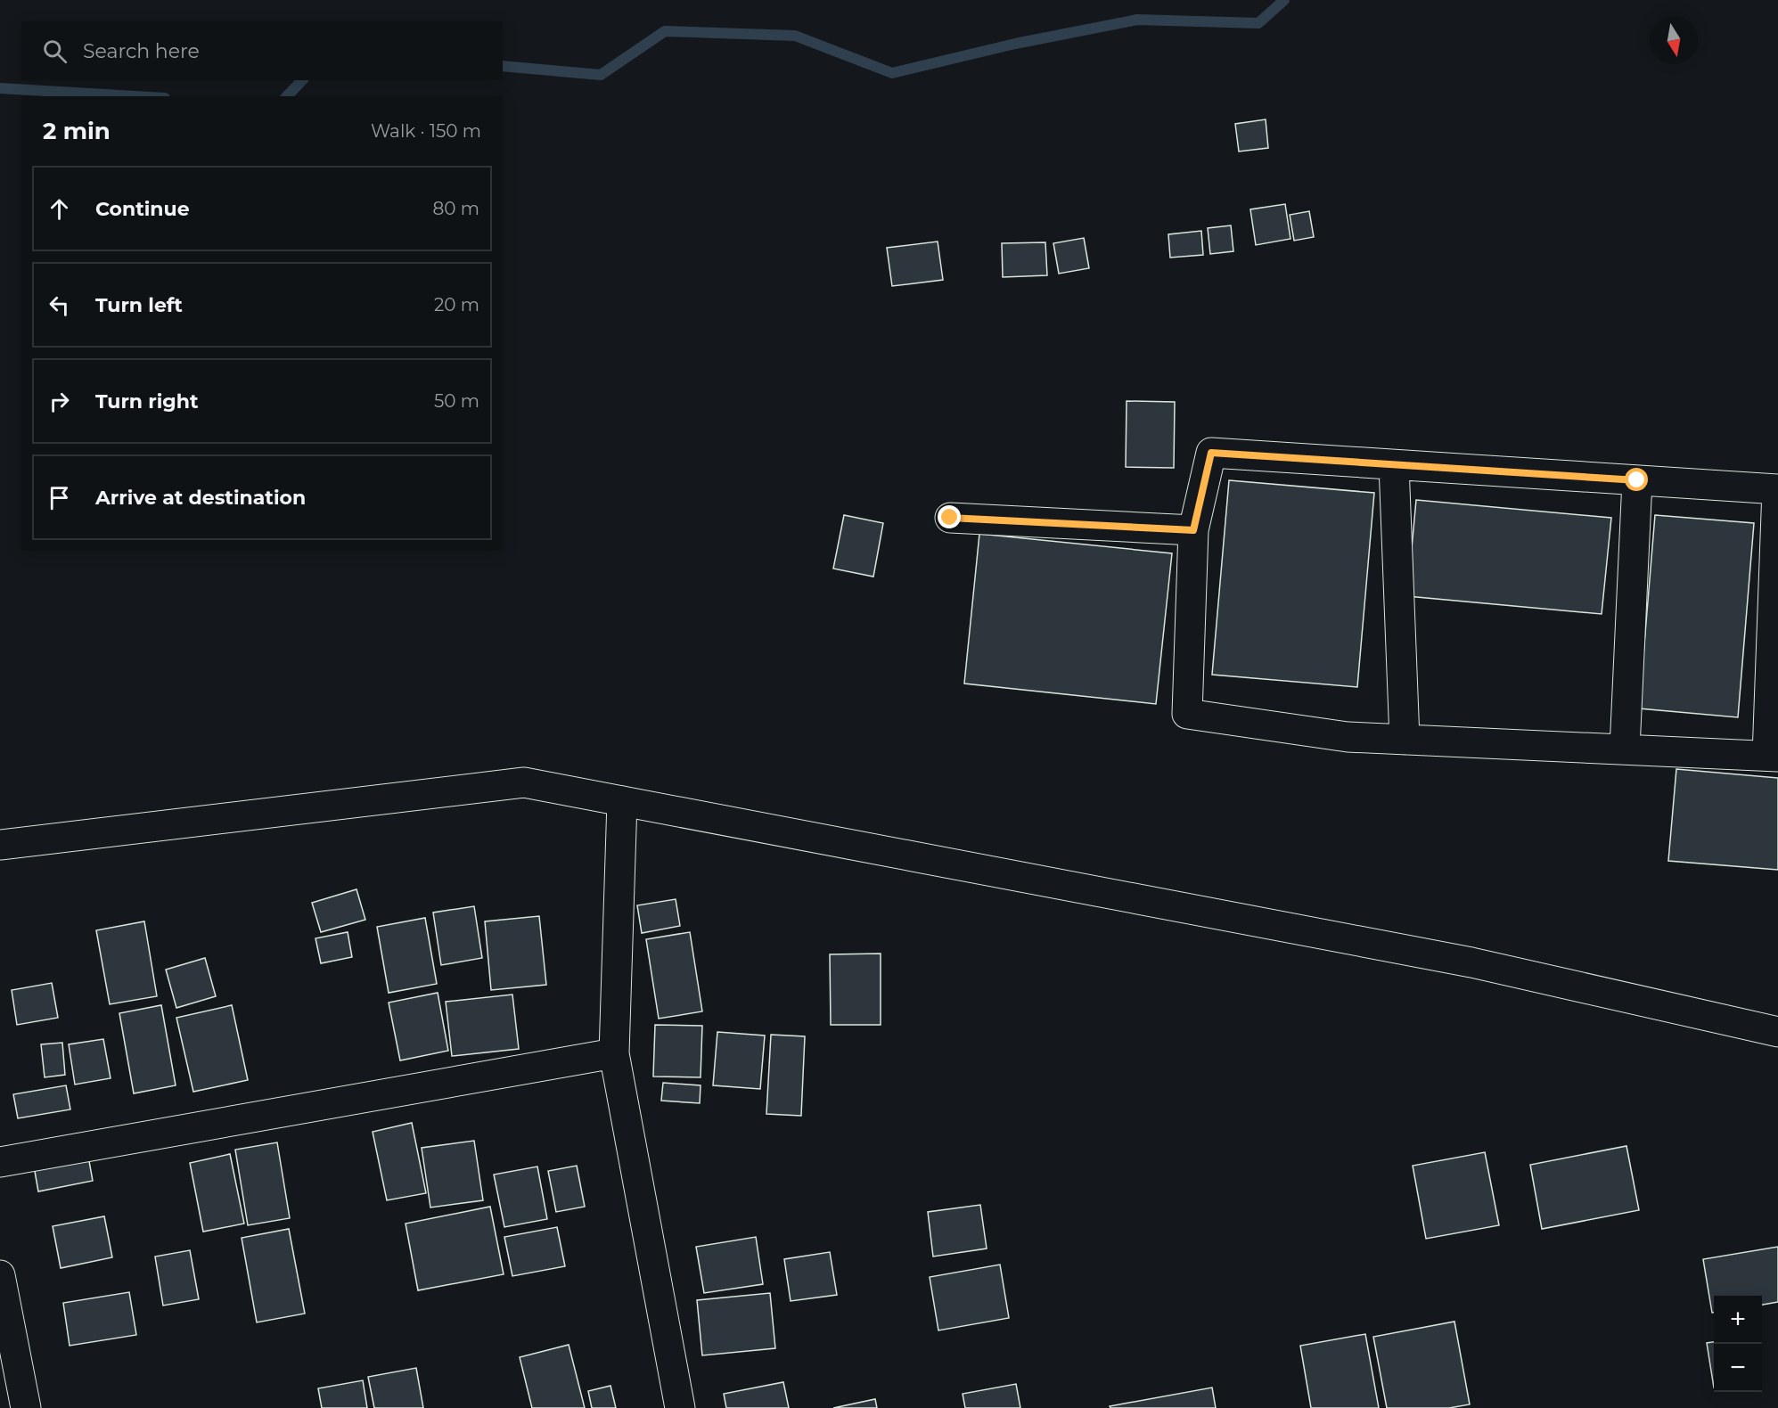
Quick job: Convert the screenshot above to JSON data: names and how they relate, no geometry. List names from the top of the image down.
{
  "north": "bottom",
  "page": {
    "search": "Search here",
    "heading": ["2 min", "Walk · 150 m"],
    "list": [
      ["Continue", "80 m"],
      ["Turn left", "20 m"],
      ["Turn right", "50 m"],
      "Arrive at destination"
    ],
    "map_buttons": ["+", "−"]
  }
}
